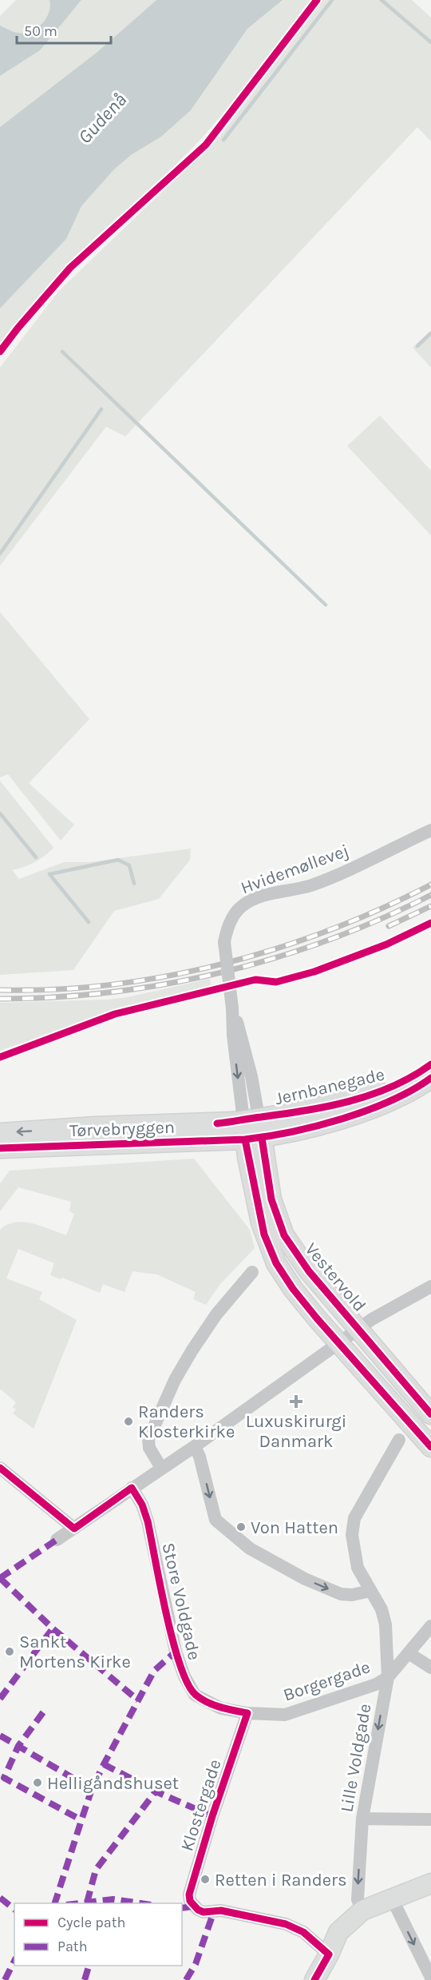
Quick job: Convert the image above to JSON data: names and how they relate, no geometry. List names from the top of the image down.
{
  "streets": {
    "main road": ["Jernbanegade", "Tørvebryggen", "Vestervold"],
    "street": [
      "Hvidemøllevej",
      "Store Voldgade",
      "Borgergade",
      "Lille Voldgade",
      "Klostergade"
    ]
  },
  "crossings": [
    ["Hvidemøllevej", "Jernbanegade"],
    ["Hvidemøllevej", "Tørvebryggen"],
    ["Hvidemøllevej", "Vestervold"],
    ["Jernbanegade", "Tørvebryggen"],
    ["Jernbanegade", "Vestervold"],
    ["Tørvebryggen", "Vestervold"],
    ["Store Voldgade", "Borgergade"],
    ["Store Voldgade", "Klostergade"],
    ["Borgergade", "Lille Voldgade"],
    ["Borgergade", "Klostergade"]
  ],
  "one_way": ["Lille Voldgade"],
  "water": ["Gudenå"],
  "places": {
    "health": ["Luxuskirurgi Danmark"],
    "other": [
      "Randers Klosterkirke",
      "Von Hatten",
      "Sankt Mortens Kirke",
      "Helligåndshuset",
      "Retten i Randers"
    ]
  },
  "legend": ["Cycle path", "Path"],
  "scale_bar": "50 m"
}
